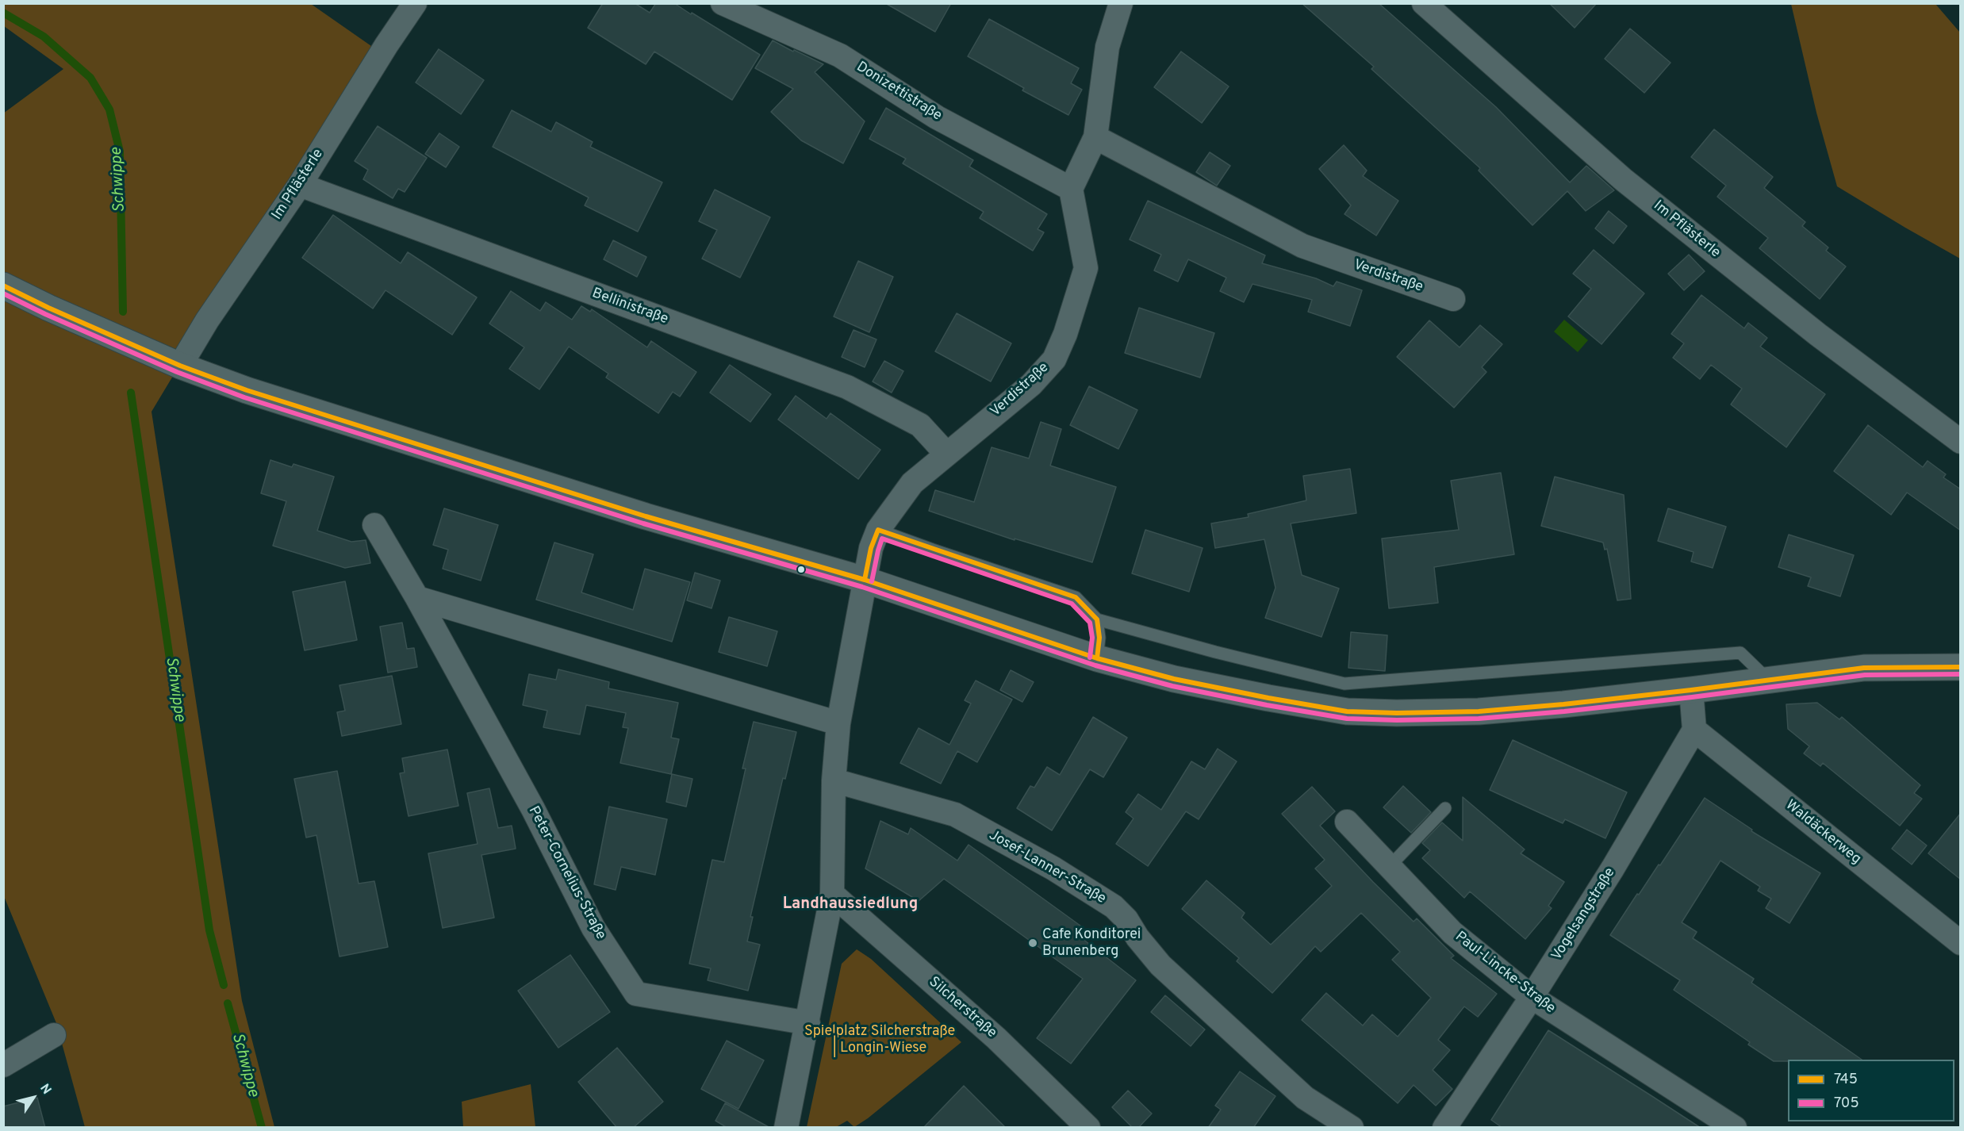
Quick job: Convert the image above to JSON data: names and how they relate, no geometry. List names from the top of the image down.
{
  "streets": {
    "street": [
      "Donizettistraße",
      "Im Pflästerle",
      "Verdistraße",
      "Bellinistraße",
      "Waldäckerweg",
      "Josef-Lanner-Straße",
      "Peter-Cornelius-Straße",
      "Vogelsangstraße",
      "Paul-Lincke-Straße",
      "Silcherstraße"
    ]
  },
  "crossings": [
    ["Donizettistraße", "Verdistraße"],
    ["Im Pflästerle", "Bellinistraße"],
    ["Verdistraße", "Bellinistraße"],
    ["Verdistraße", "Josef-Lanner-Straße"],
    ["Verdistraße", "Peter-Cornelius-Straße"],
    ["Verdistraße", "Silcherstraße"],
    ["Waldäckerweg", "Vogelsangstraße"],
    ["Vogelsangstraße", "Paul-Lincke-Straße"]
  ],
  "districts": ["Landhaussiedlung"],
  "water": ["Schwippe"],
  "parks": ["Spielplatz Silcherstraße | Longin-Wiese"],
  "places": ["Cafe Konditorei Brunenberg"],
  "lines": ["transit line 745", "transit line 705"],
  "legend": ["745", "705"],
  "north": "top right"
}
